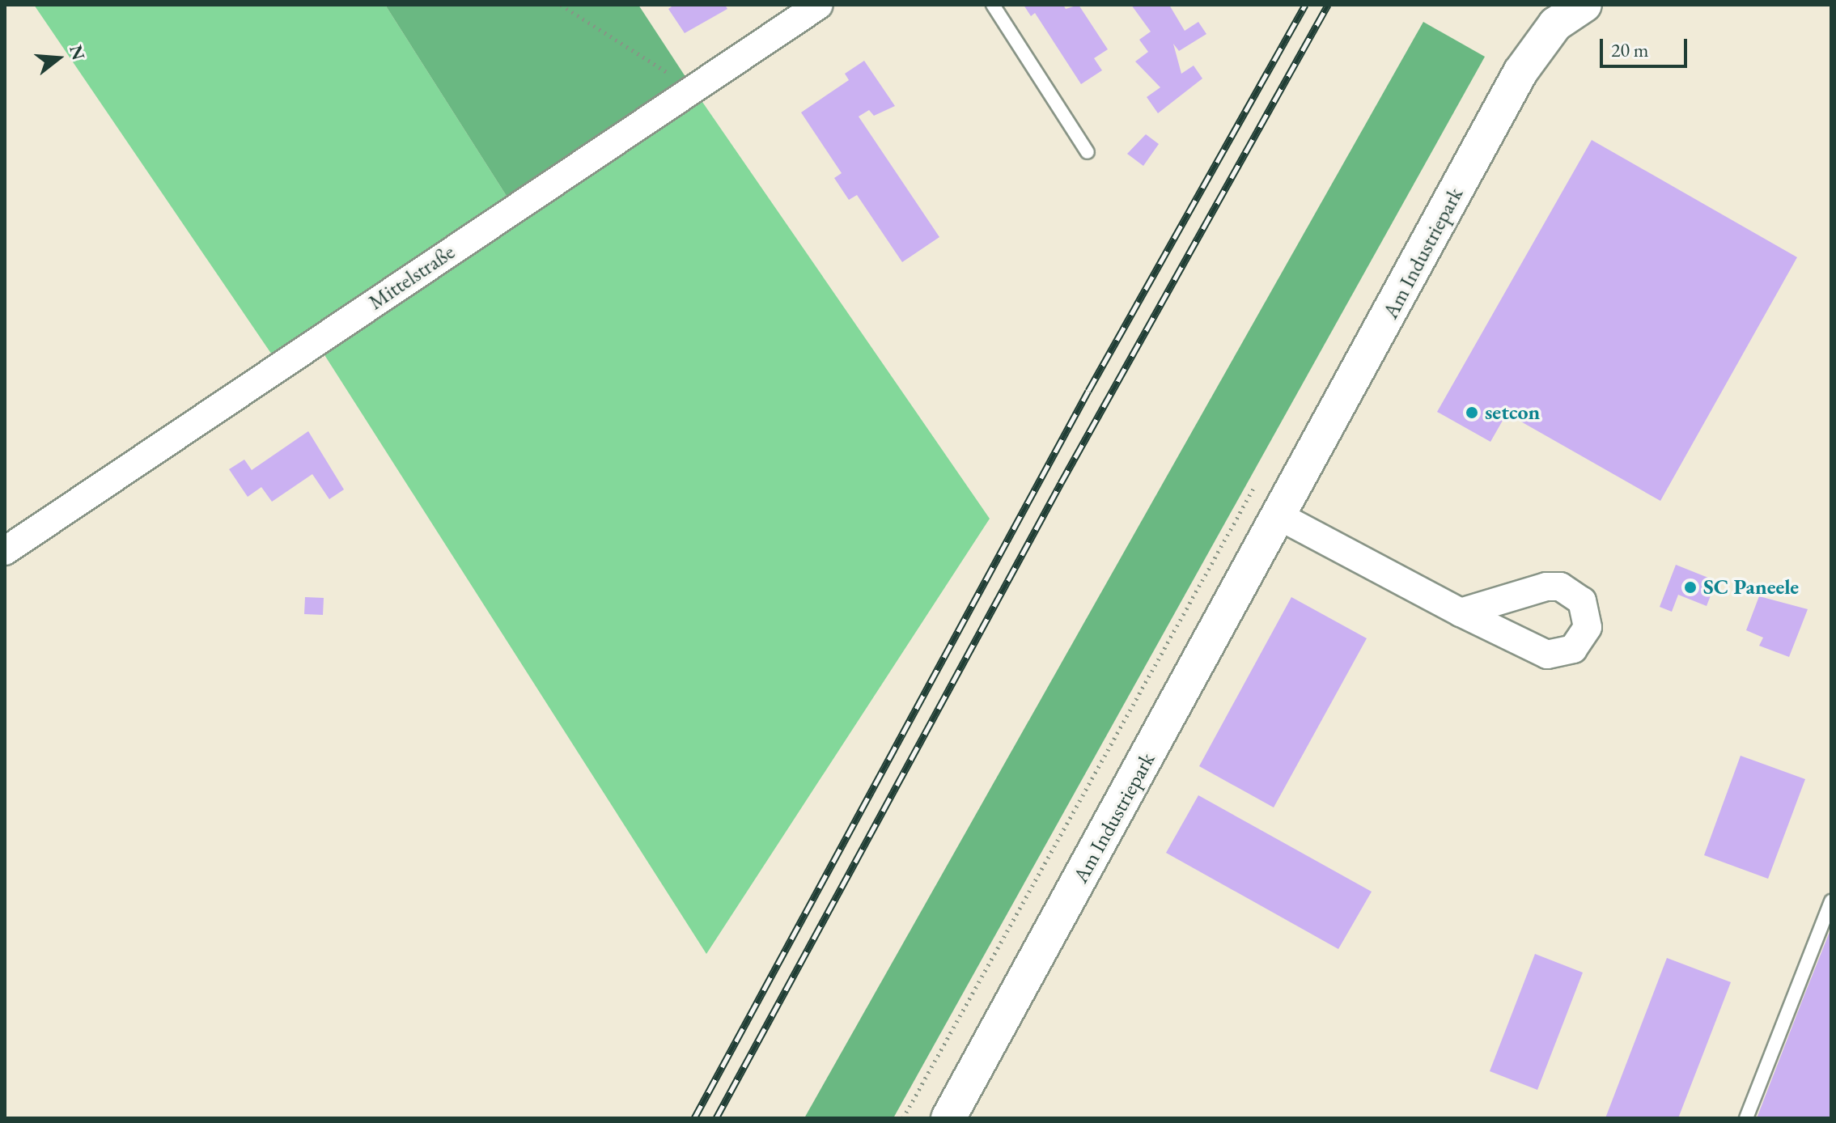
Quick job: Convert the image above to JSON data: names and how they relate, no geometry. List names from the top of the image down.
{
  "streets": {
    "street": ["Am Industriepark", "Mittelstraße"]
  },
  "places": ["setcon", "SC Paneele"],
  "scale_bar": "20 m",
  "north": "right"
}
